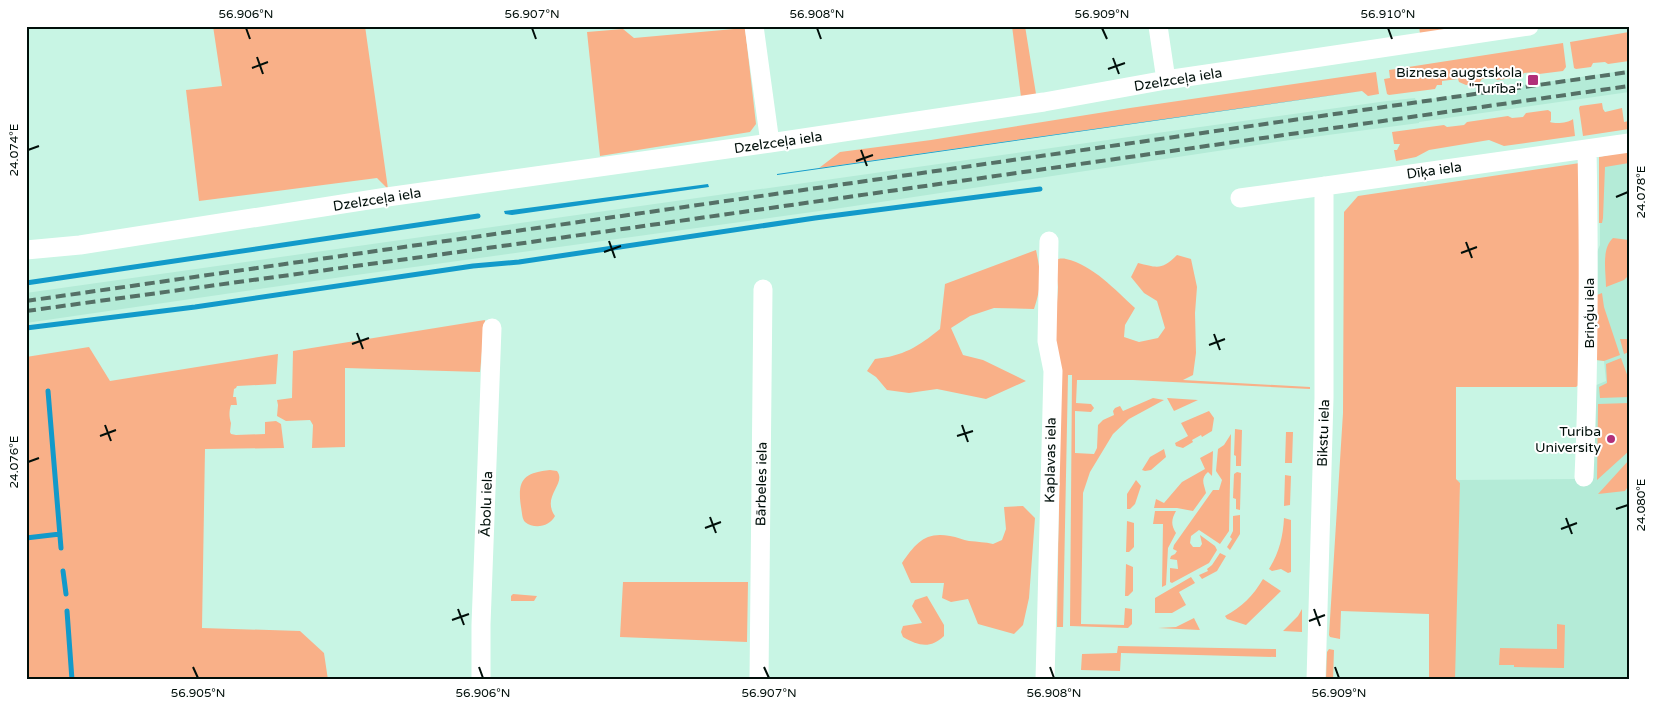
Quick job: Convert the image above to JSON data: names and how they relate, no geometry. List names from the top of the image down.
{
  "streets": {
    "street": [
      "Dzelzceļa iela",
      "Dīķa iela",
      "Briņģu iela",
      "Bikstu iela",
      "Kaplavas iela",
      "Bārbeles iela",
      "Ābolu iela"
    ]
  },
  "crossings": [
    ["Dīķa iela", "Briņģu iela"],
    ["Dīķa iela", "Bikstu iela"]
  ],
  "places": {
    "transit": ["Biznesa augstskola \"Turība\""],
    "other": ["Turiba University"]
  },
  "coordinates": [
    "56.906°N",
    "56.907°N",
    "56.908°N",
    "56.909°N",
    "56.910°N",
    "24.074°E",
    "24.078°E",
    "24.076°E",
    "24.080°E",
    "56.905°N"
  ]
}
